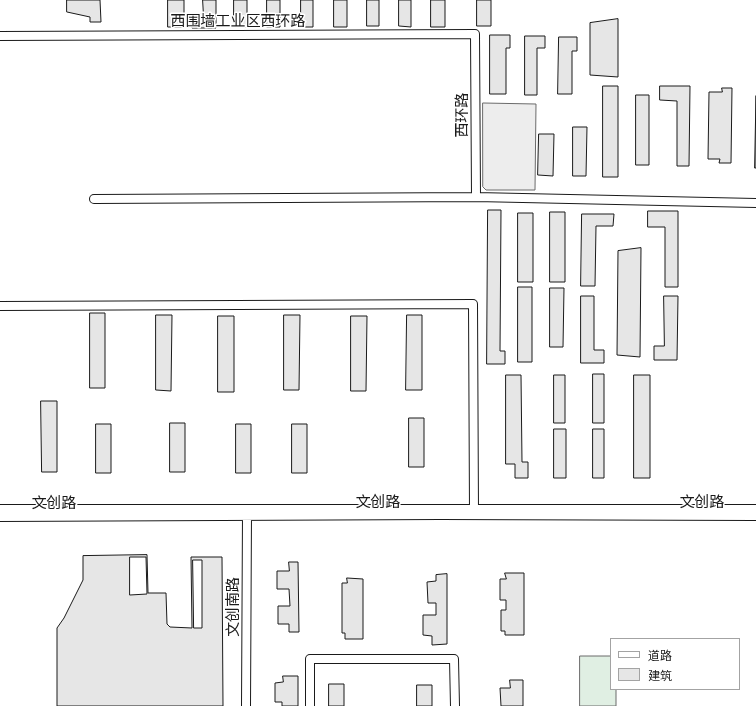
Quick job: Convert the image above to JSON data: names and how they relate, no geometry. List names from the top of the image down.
{
  "streets": {
    "street": [
      "西围墙工业区西环路",
      "西环路",
      "文创路",
      "文创南路"
    ]
  },
  "crossings": [
    ["西围墙工业区西环路", "西环路"],
    ["文创路", "文创南路"]
  ],
  "legend": ["道路", "建筑"]
}
